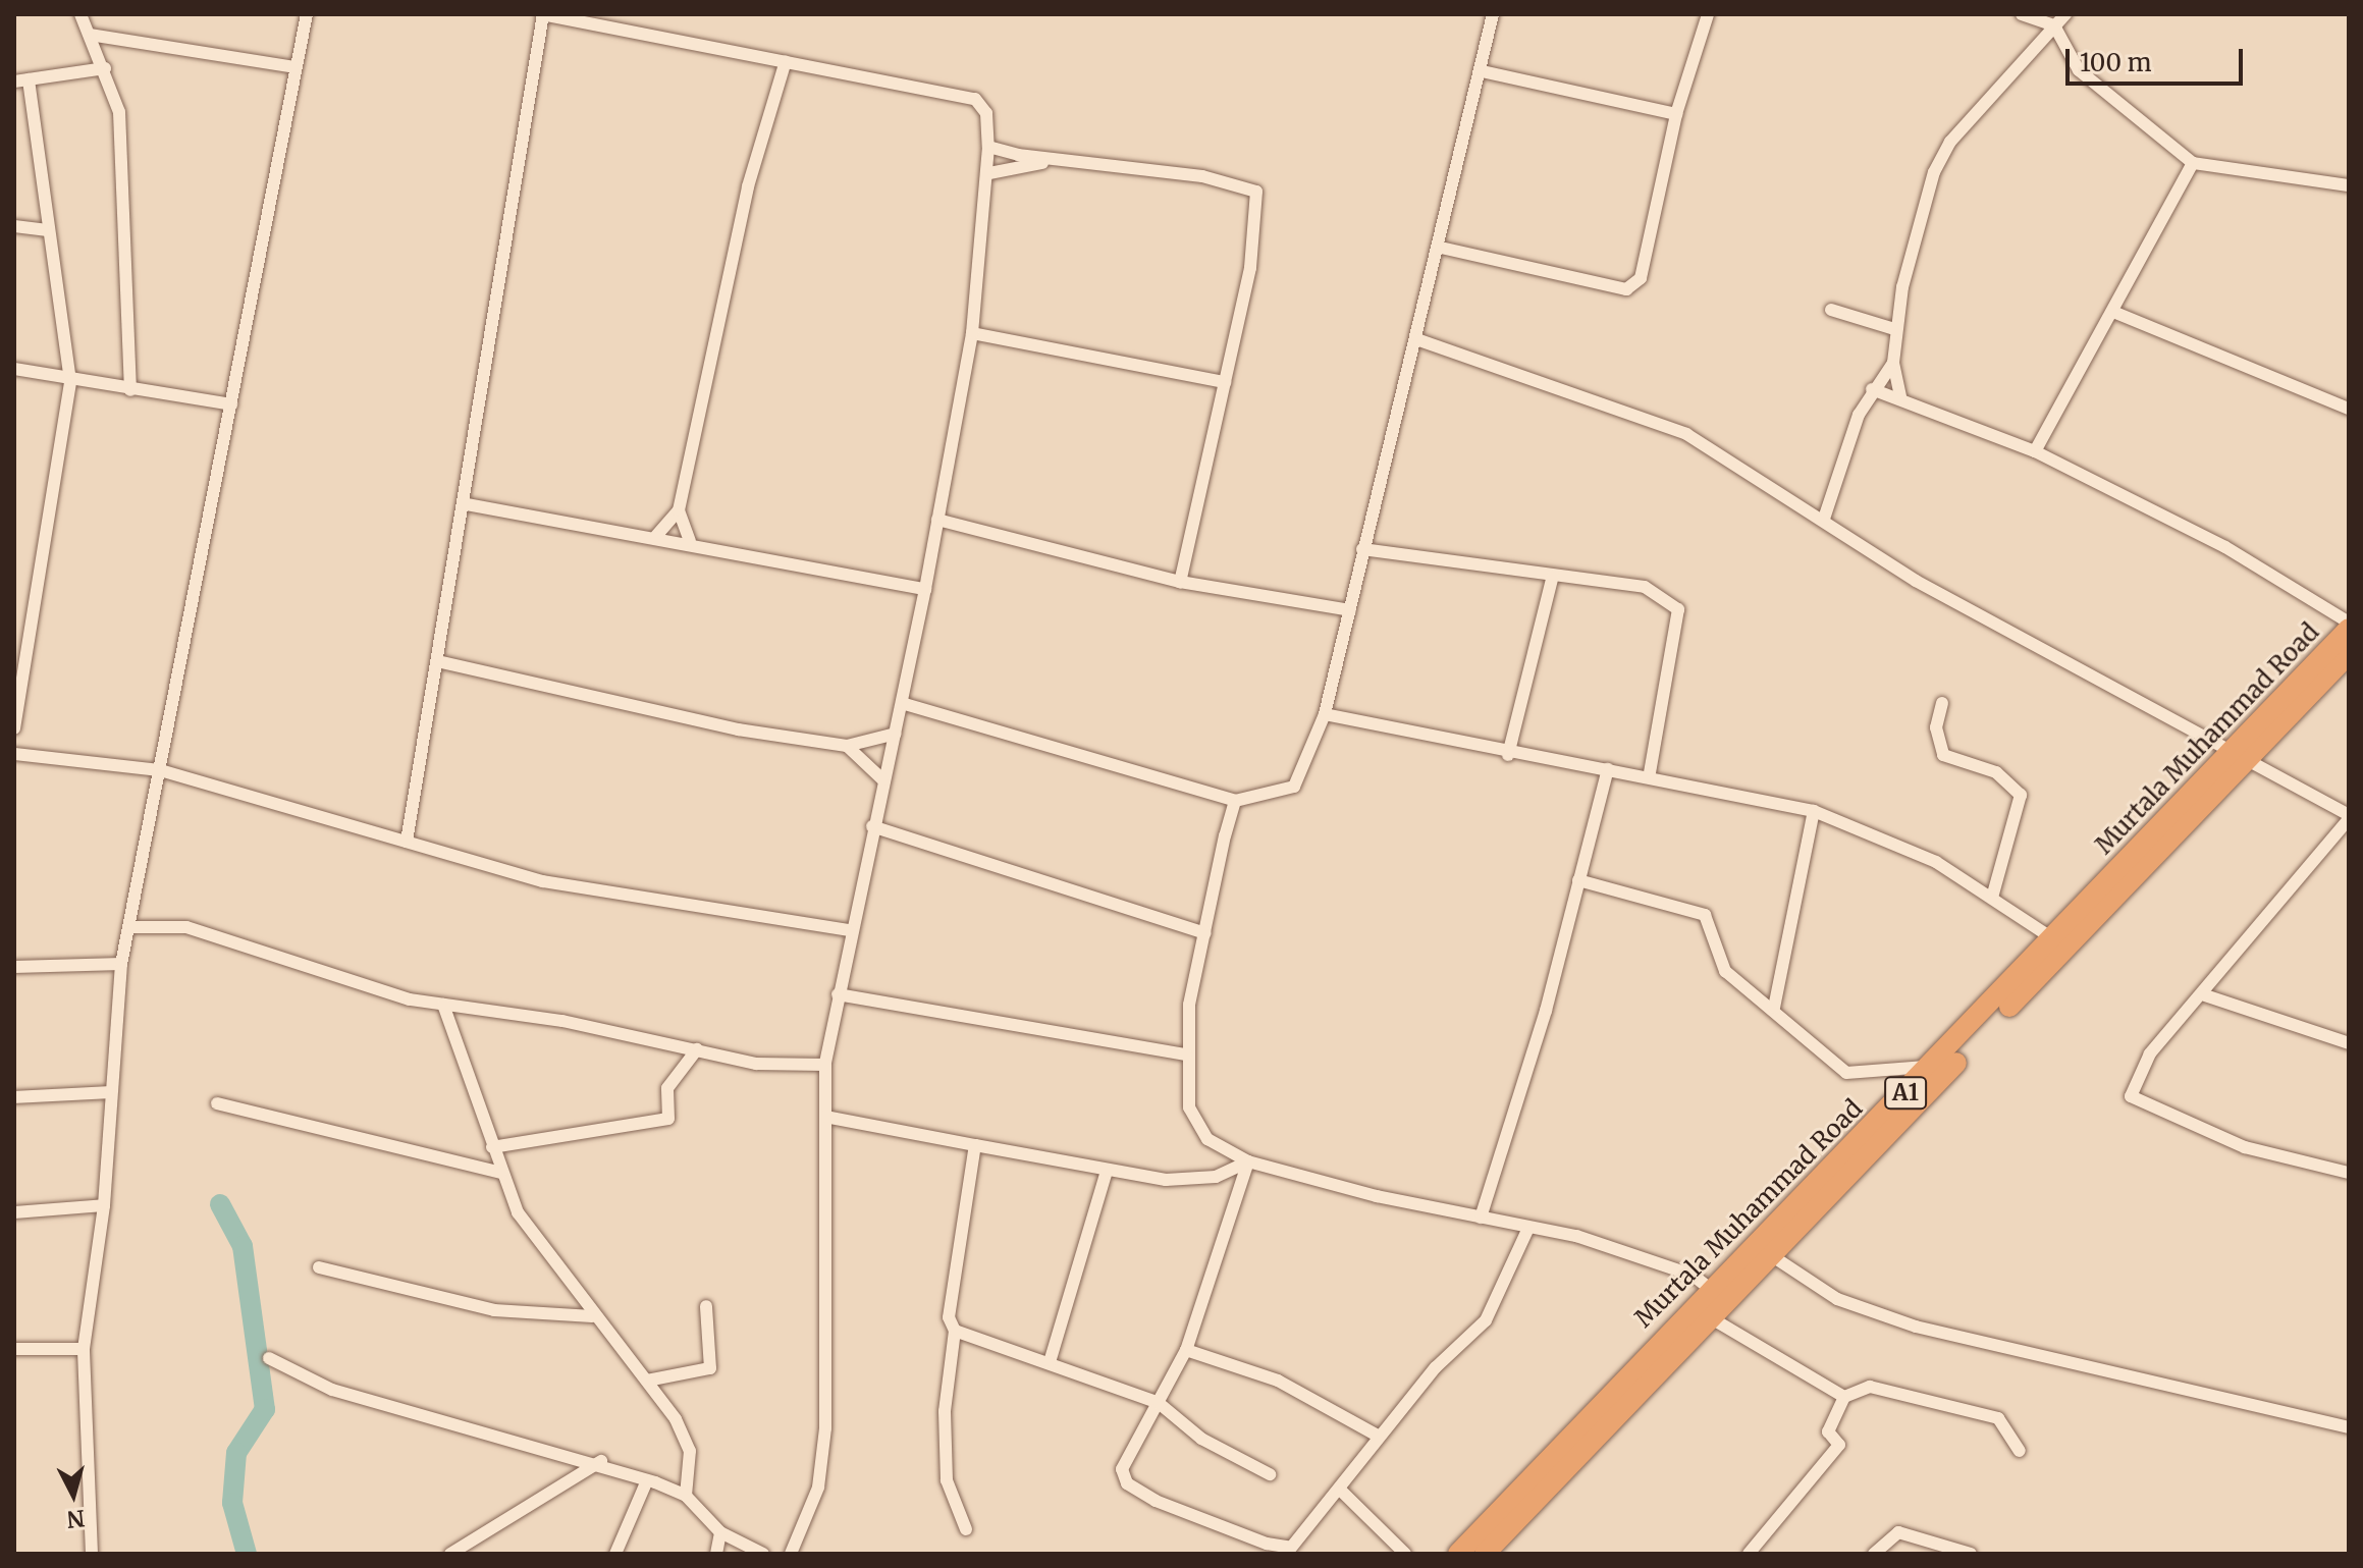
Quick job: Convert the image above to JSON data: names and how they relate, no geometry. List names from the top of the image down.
{
  "streets": {
    "highway": ["Murtala Muhammad Road", "A1"]
  },
  "scale_bar": "100 m",
  "north": "bottom"
}
